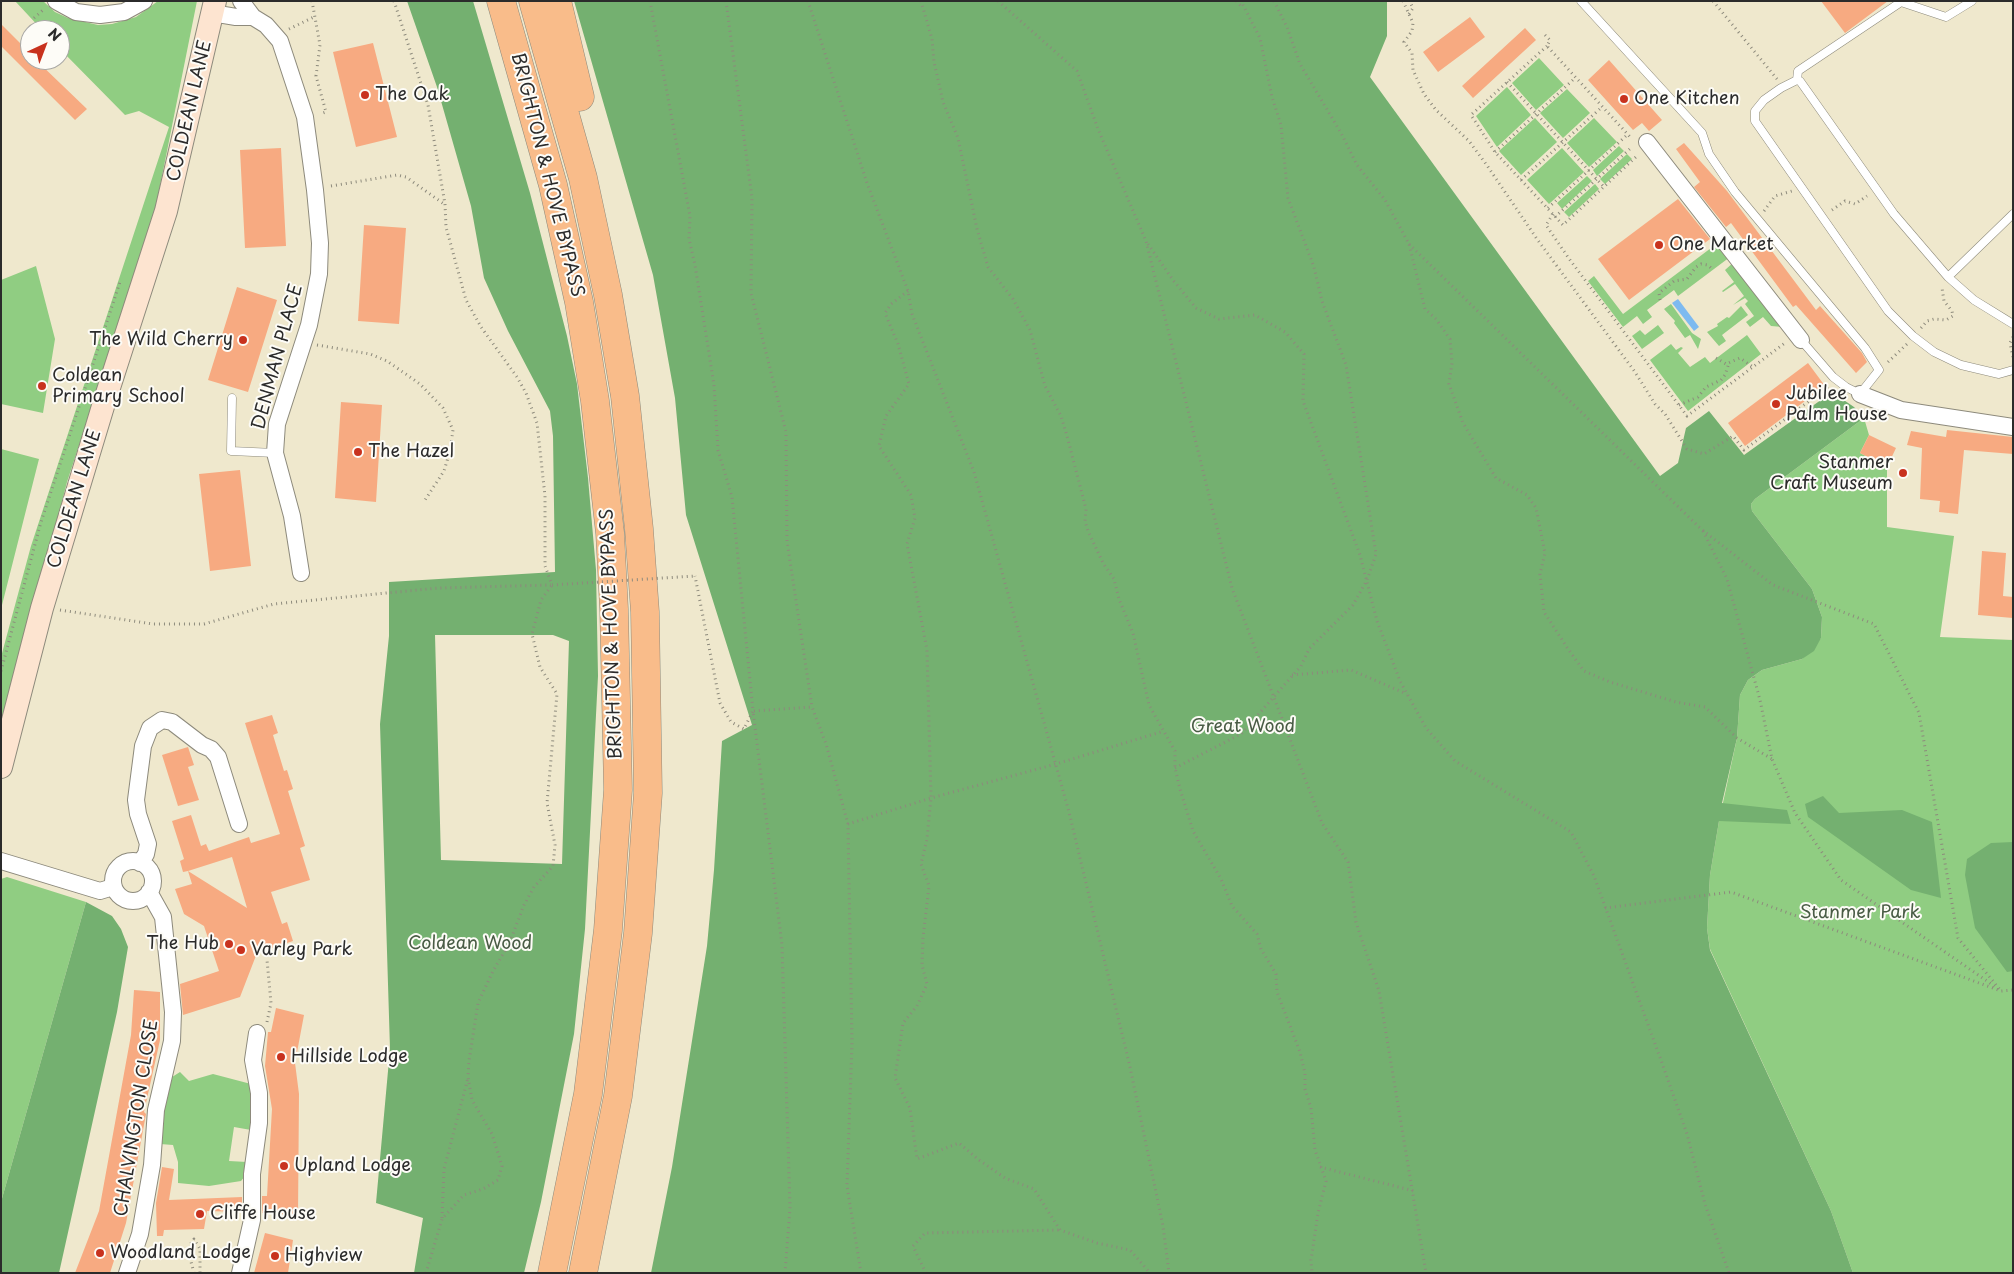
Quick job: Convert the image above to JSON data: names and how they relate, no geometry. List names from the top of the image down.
{
  "streets": {
    "highway": ["BRIGHTON & HOVE BYPASS"],
    "street": ["COLDEAN LANE", "DENMAN PLACE", "CHALVINGTON CLOSE"]
  },
  "parks": ["Great Wood", "Stanmer Park", "Coldean Wood"],
  "places": [
    "The Oak",
    "One Kitchen",
    "One Market",
    "The Wild Cherry",
    "Coldean Primary School",
    "Jubilee Palm House",
    "The Hazel",
    "Stanmer Craft Museum",
    "The Hub",
    "Varley Park",
    "Hillside Lodge",
    "Upland Lodge",
    "Cliffe House",
    "Woodland Lodge",
    "Highview"
  ],
  "north": "top right"
}
